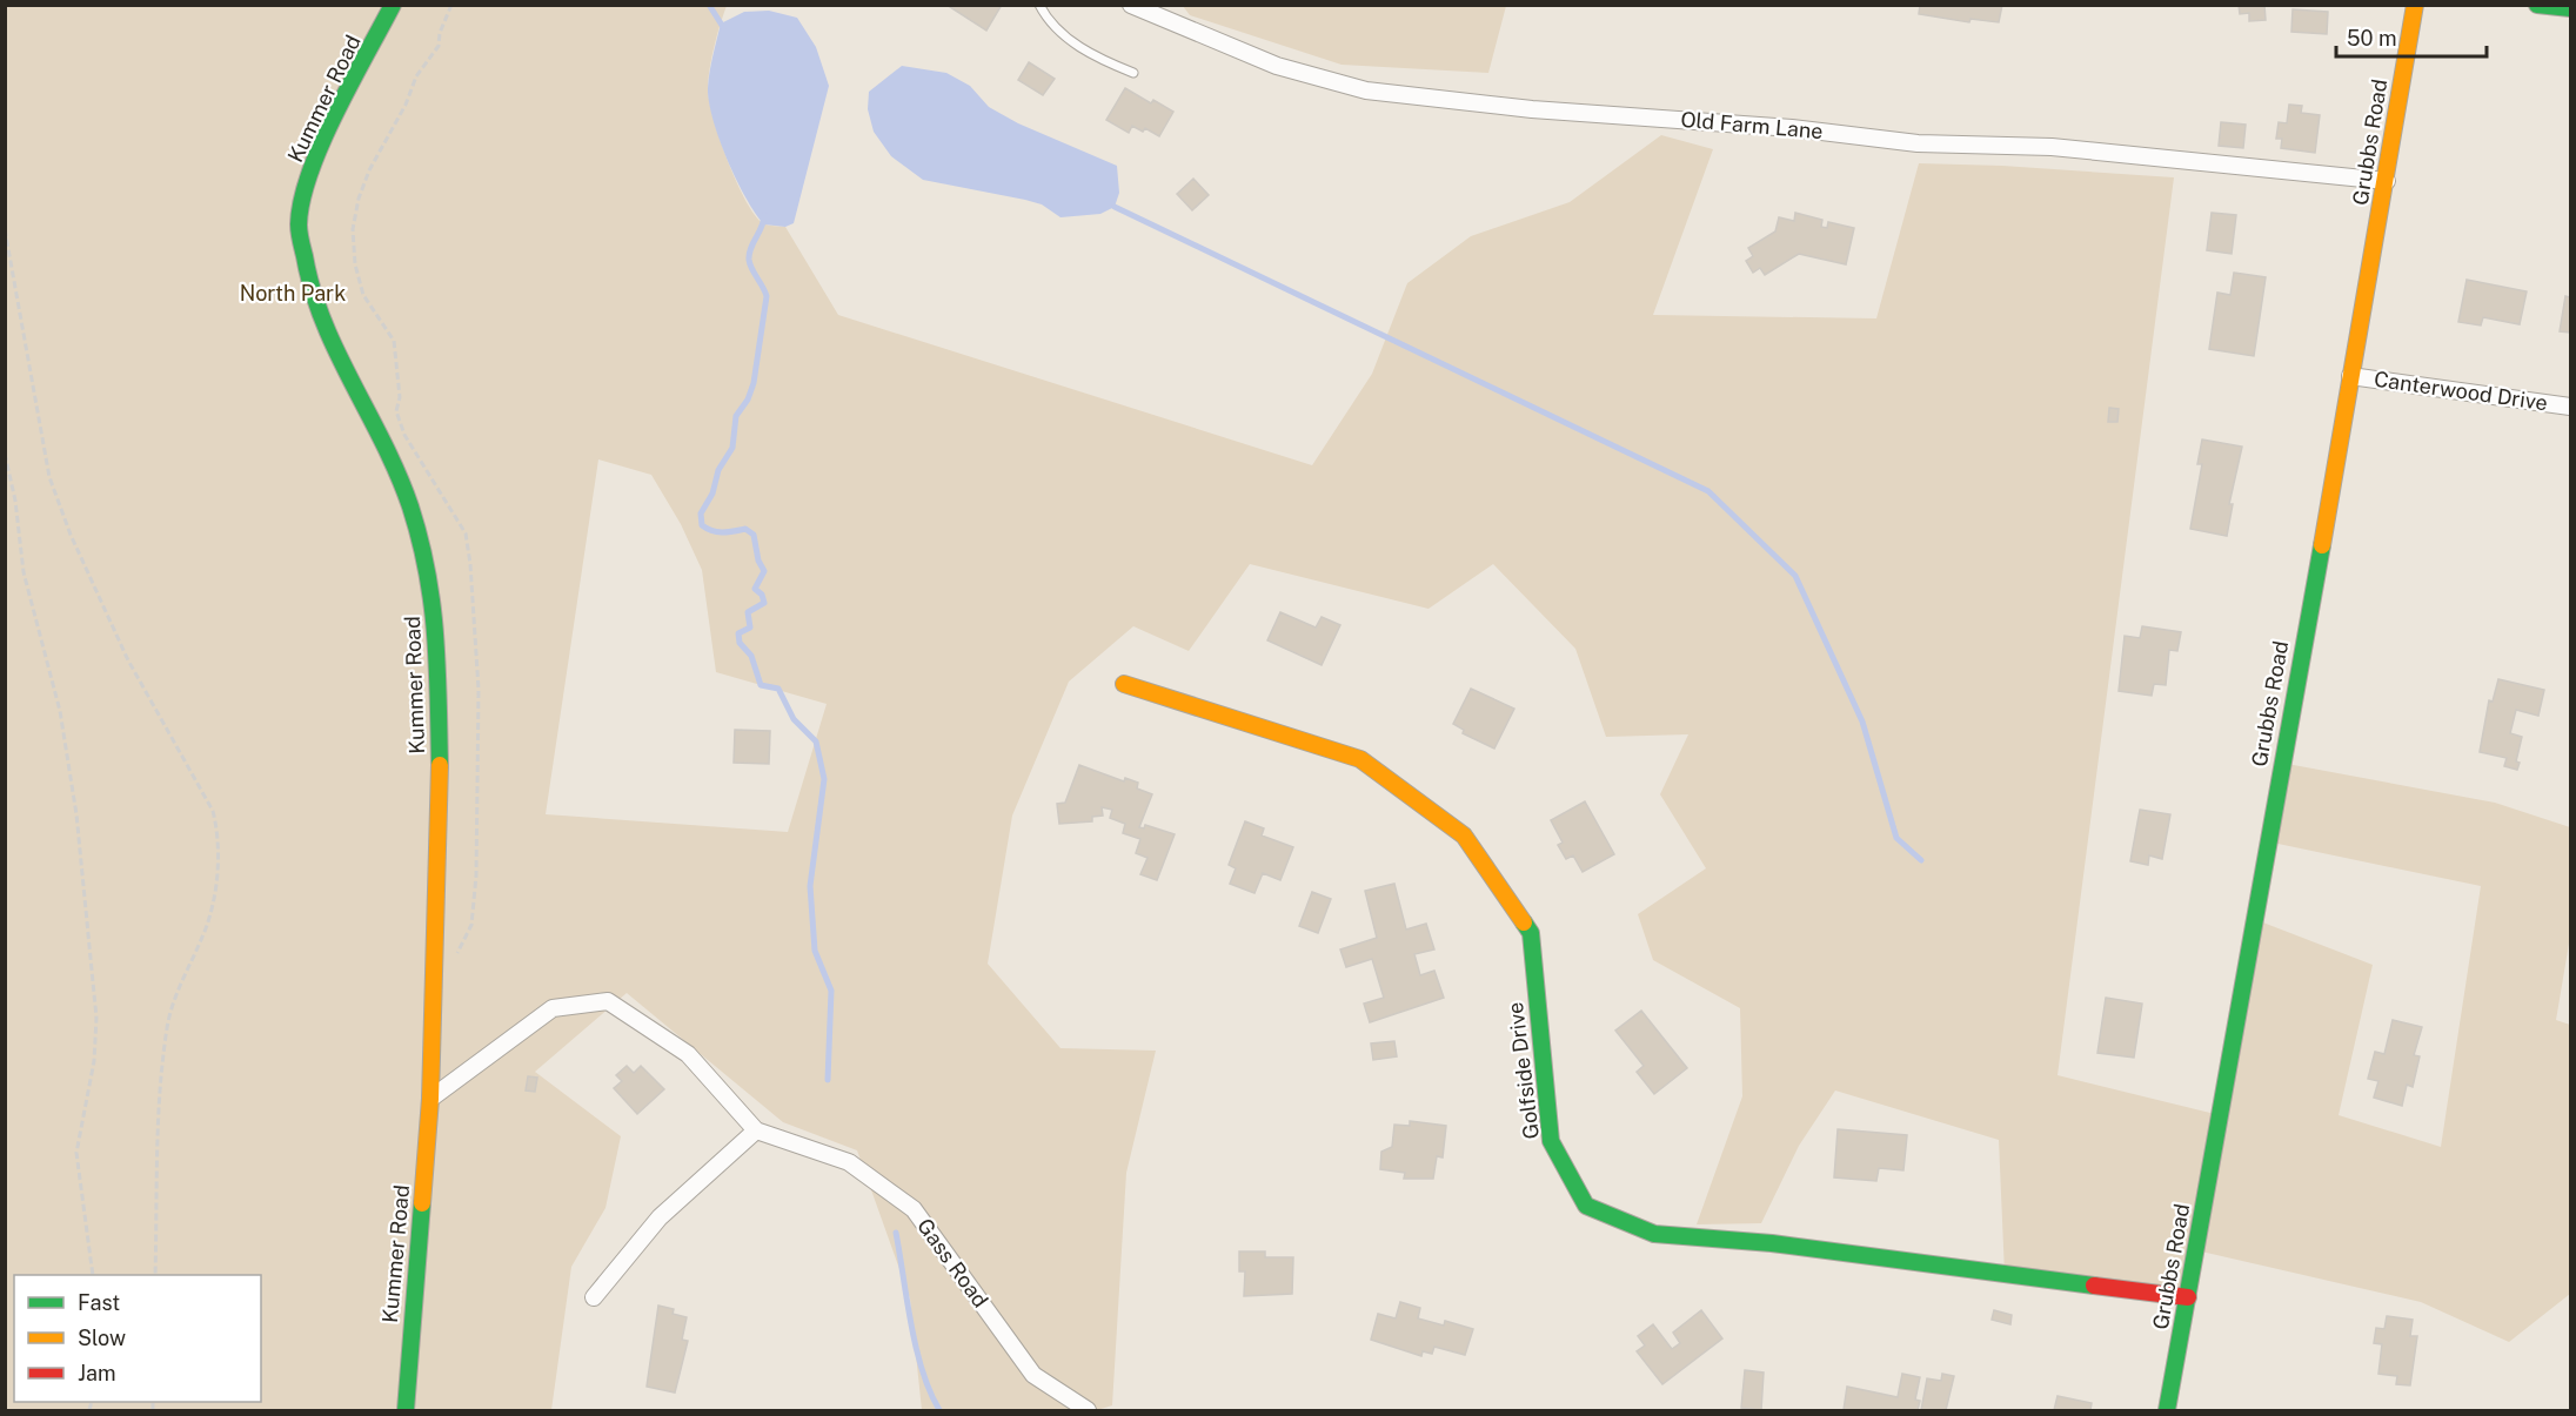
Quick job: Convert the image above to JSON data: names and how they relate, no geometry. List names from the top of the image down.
{
  "streets": {
    "street": [
      "Kummer Road",
      "Old Farm Lane",
      "Grubbs Road",
      "Canterwood Drive",
      "Golfside Drive",
      "Gass Road"
    ]
  },
  "crossings": [
    ["Kummer Road", "Gass Road"],
    ["Old Farm Lane", "Grubbs Road"],
    ["Grubbs Road", "Canterwood Drive"],
    ["Grubbs Road", "Golfside Drive"]
  ],
  "parks": ["North Park"],
  "legend": ["Fast", "Slow", "Jam"],
  "scale_bar": "50 m"
}
